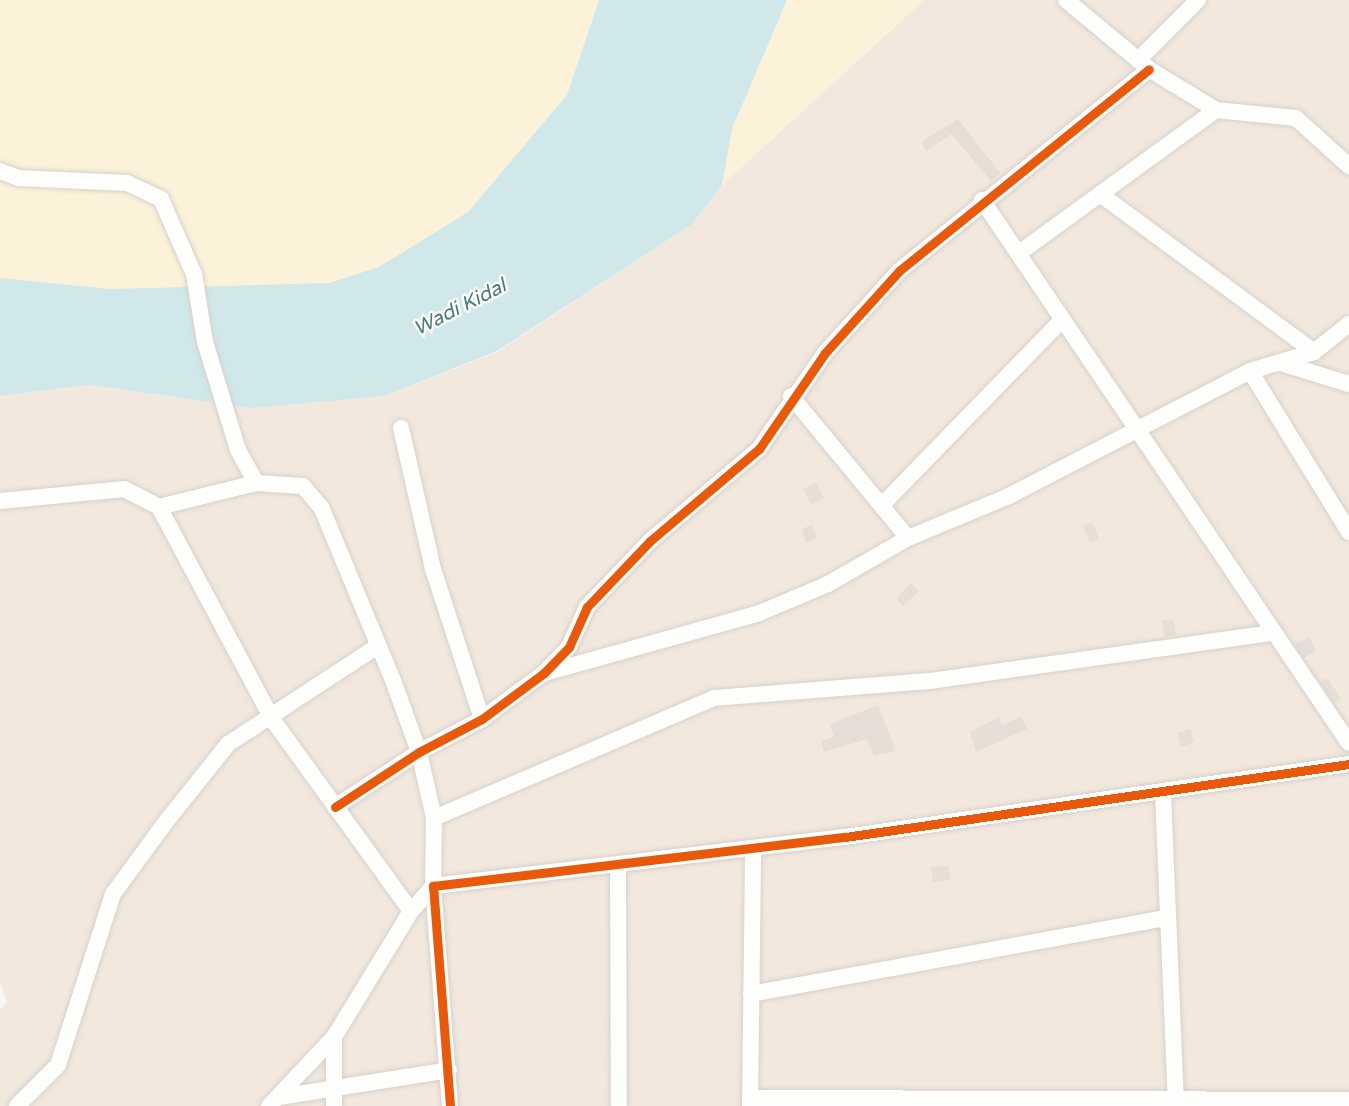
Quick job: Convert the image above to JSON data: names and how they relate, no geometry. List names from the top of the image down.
{
  "water": ["Wadi Kidal"]
}
